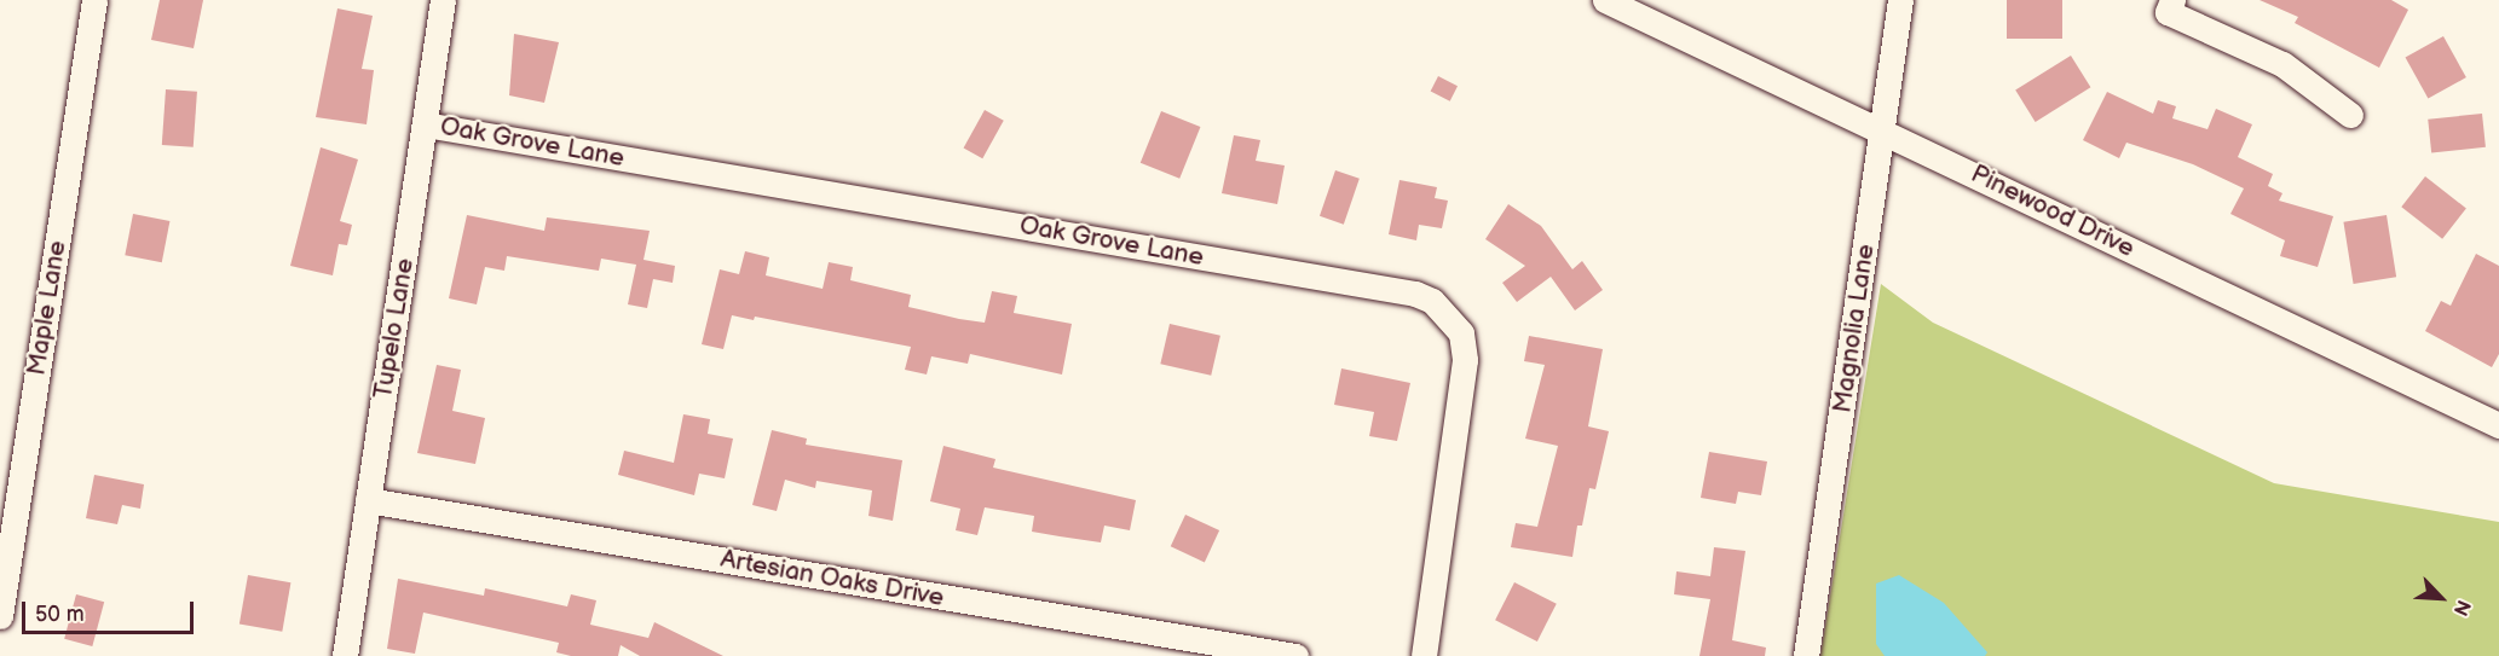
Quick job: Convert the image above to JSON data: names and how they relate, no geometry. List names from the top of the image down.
{
  "streets": {
    "street": [
      "Oak Grove Lane",
      "Pinewood Drive",
      "Maple Lane",
      "Tupelo Lane",
      "Magnolia Lane",
      "Artesian Oaks Drive"
    ]
  },
  "crossings": [
    ["Oak Grove Lane", "Tupelo Lane"],
    ["Pinewood Drive", "Magnolia Lane"],
    ["Tupelo Lane", "Artesian Oaks Drive"]
  ],
  "scale_bar": "50 m",
  "north": "bottom right"
}
